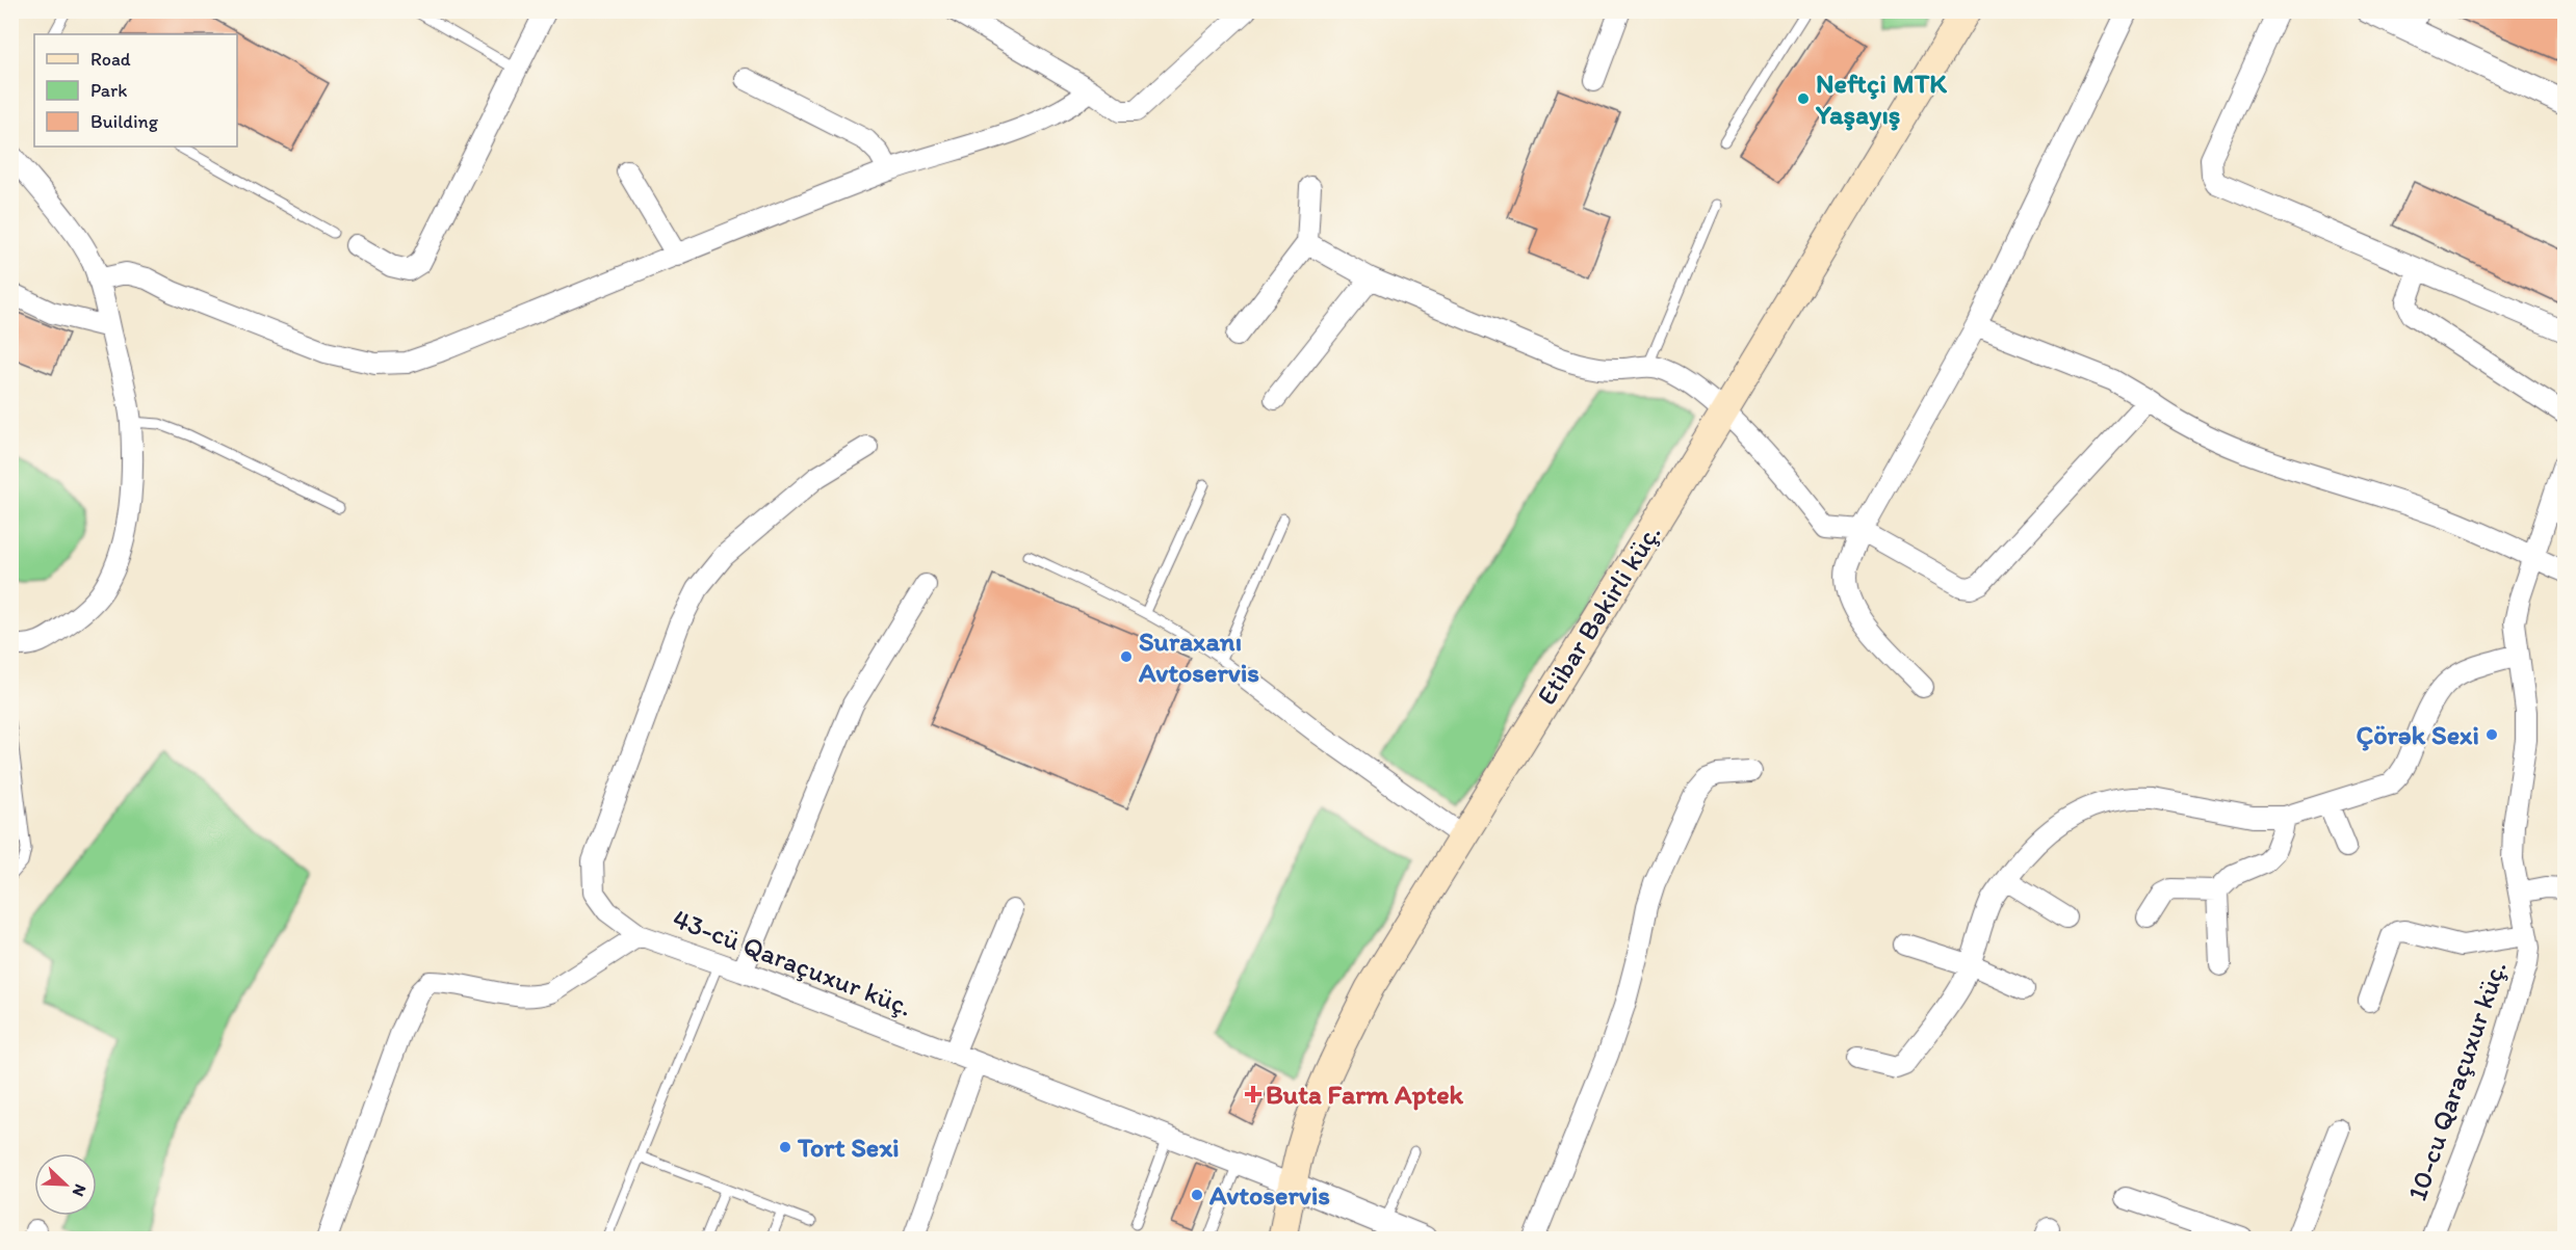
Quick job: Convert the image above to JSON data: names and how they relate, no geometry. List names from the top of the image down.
{
  "streets": {
    "main road": ["Etibar Bəkirli küç."],
    "street": ["43-cü Qaraçuxur küç.", "10-cu Qaraçuxur küç."]
  },
  "crossings": [
    ["Etibar Bəkirli küç.", "43-cü Qaraçuxur küç."]
  ],
  "places": {
    "other": [
      "Neftçi MTK Yaşayış",
      "Suraxanı Avtoservis",
      "Çörək Sexi",
      "Tort Sexi",
      "Avtoservis"
    ],
    "health": ["Buta Farm Aptek"]
  },
  "legend": ["Road", "Park", "Building"],
  "north": "bottom right"
}
